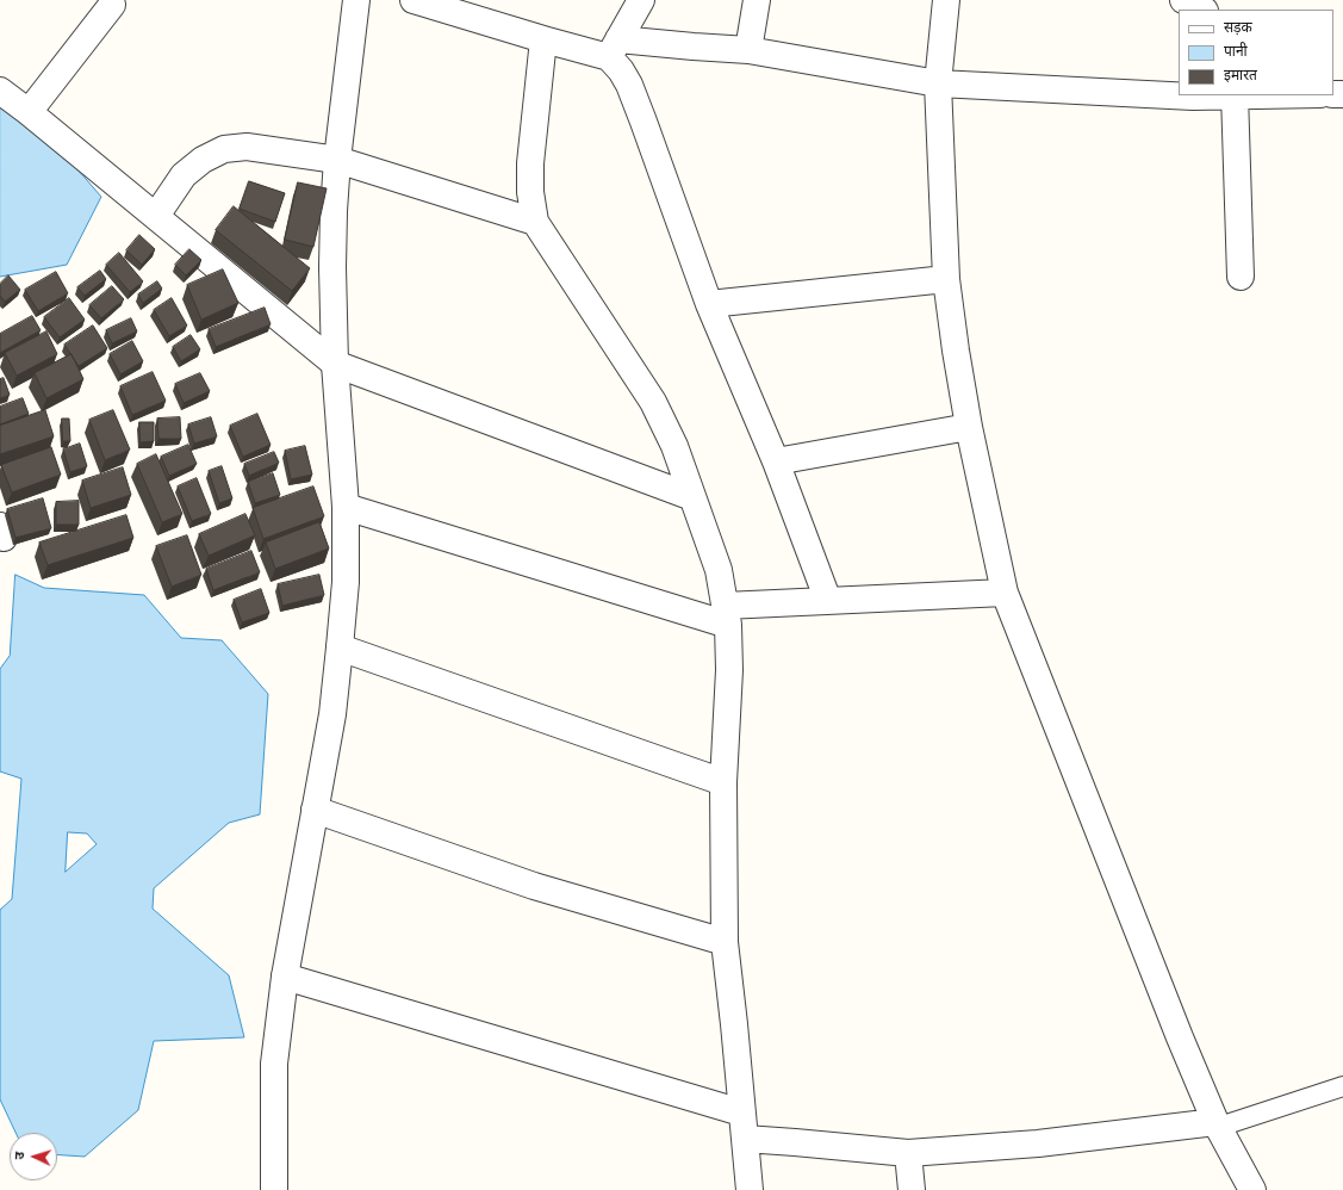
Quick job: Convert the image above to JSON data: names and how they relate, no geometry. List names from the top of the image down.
{
  "legend": ["सड़क", "पानी", "इमारत"],
  "north": "left"
}
